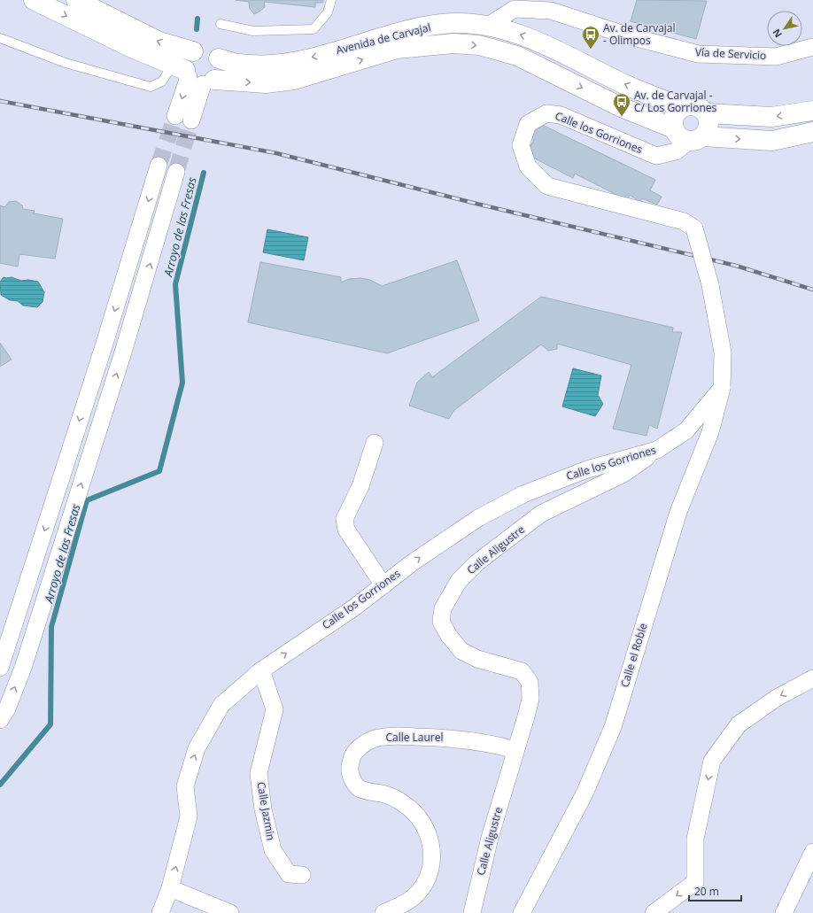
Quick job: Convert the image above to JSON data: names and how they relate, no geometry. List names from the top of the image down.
{
  "streets": {
    "main road": ["Avenida de Carvajal"],
    "street": [
      "Vía de Servicio",
      "Calle los Gorriones",
      "Calle Aligustre",
      "Calle el Roble",
      "Calle Laurel",
      "Calle Jazmin"
    ]
  },
  "crossings": [
    ["Avenida de Carvajal", "Vía de Servicio"],
    ["Avenida de Carvajal", "Calle los Gorriones"],
    ["Calle los Gorriones", "Calle Aligustre"],
    ["Calle los Gorriones", "Calle el Roble"],
    ["Calle los Gorriones", "Calle Jazmin"],
    ["Calle Aligustre", "Calle Laurel"]
  ],
  "one_way": ["Calle los Gorriones"],
  "water": ["Arroyo de las Fresas"],
  "places": {
    "bus stop": ["Av. de Carvajal - Olimpos", "Av. de Carvajal - C/ Los Gorriones"]
  },
  "scale_bar": "20 m",
  "north": "bottom left"
}
